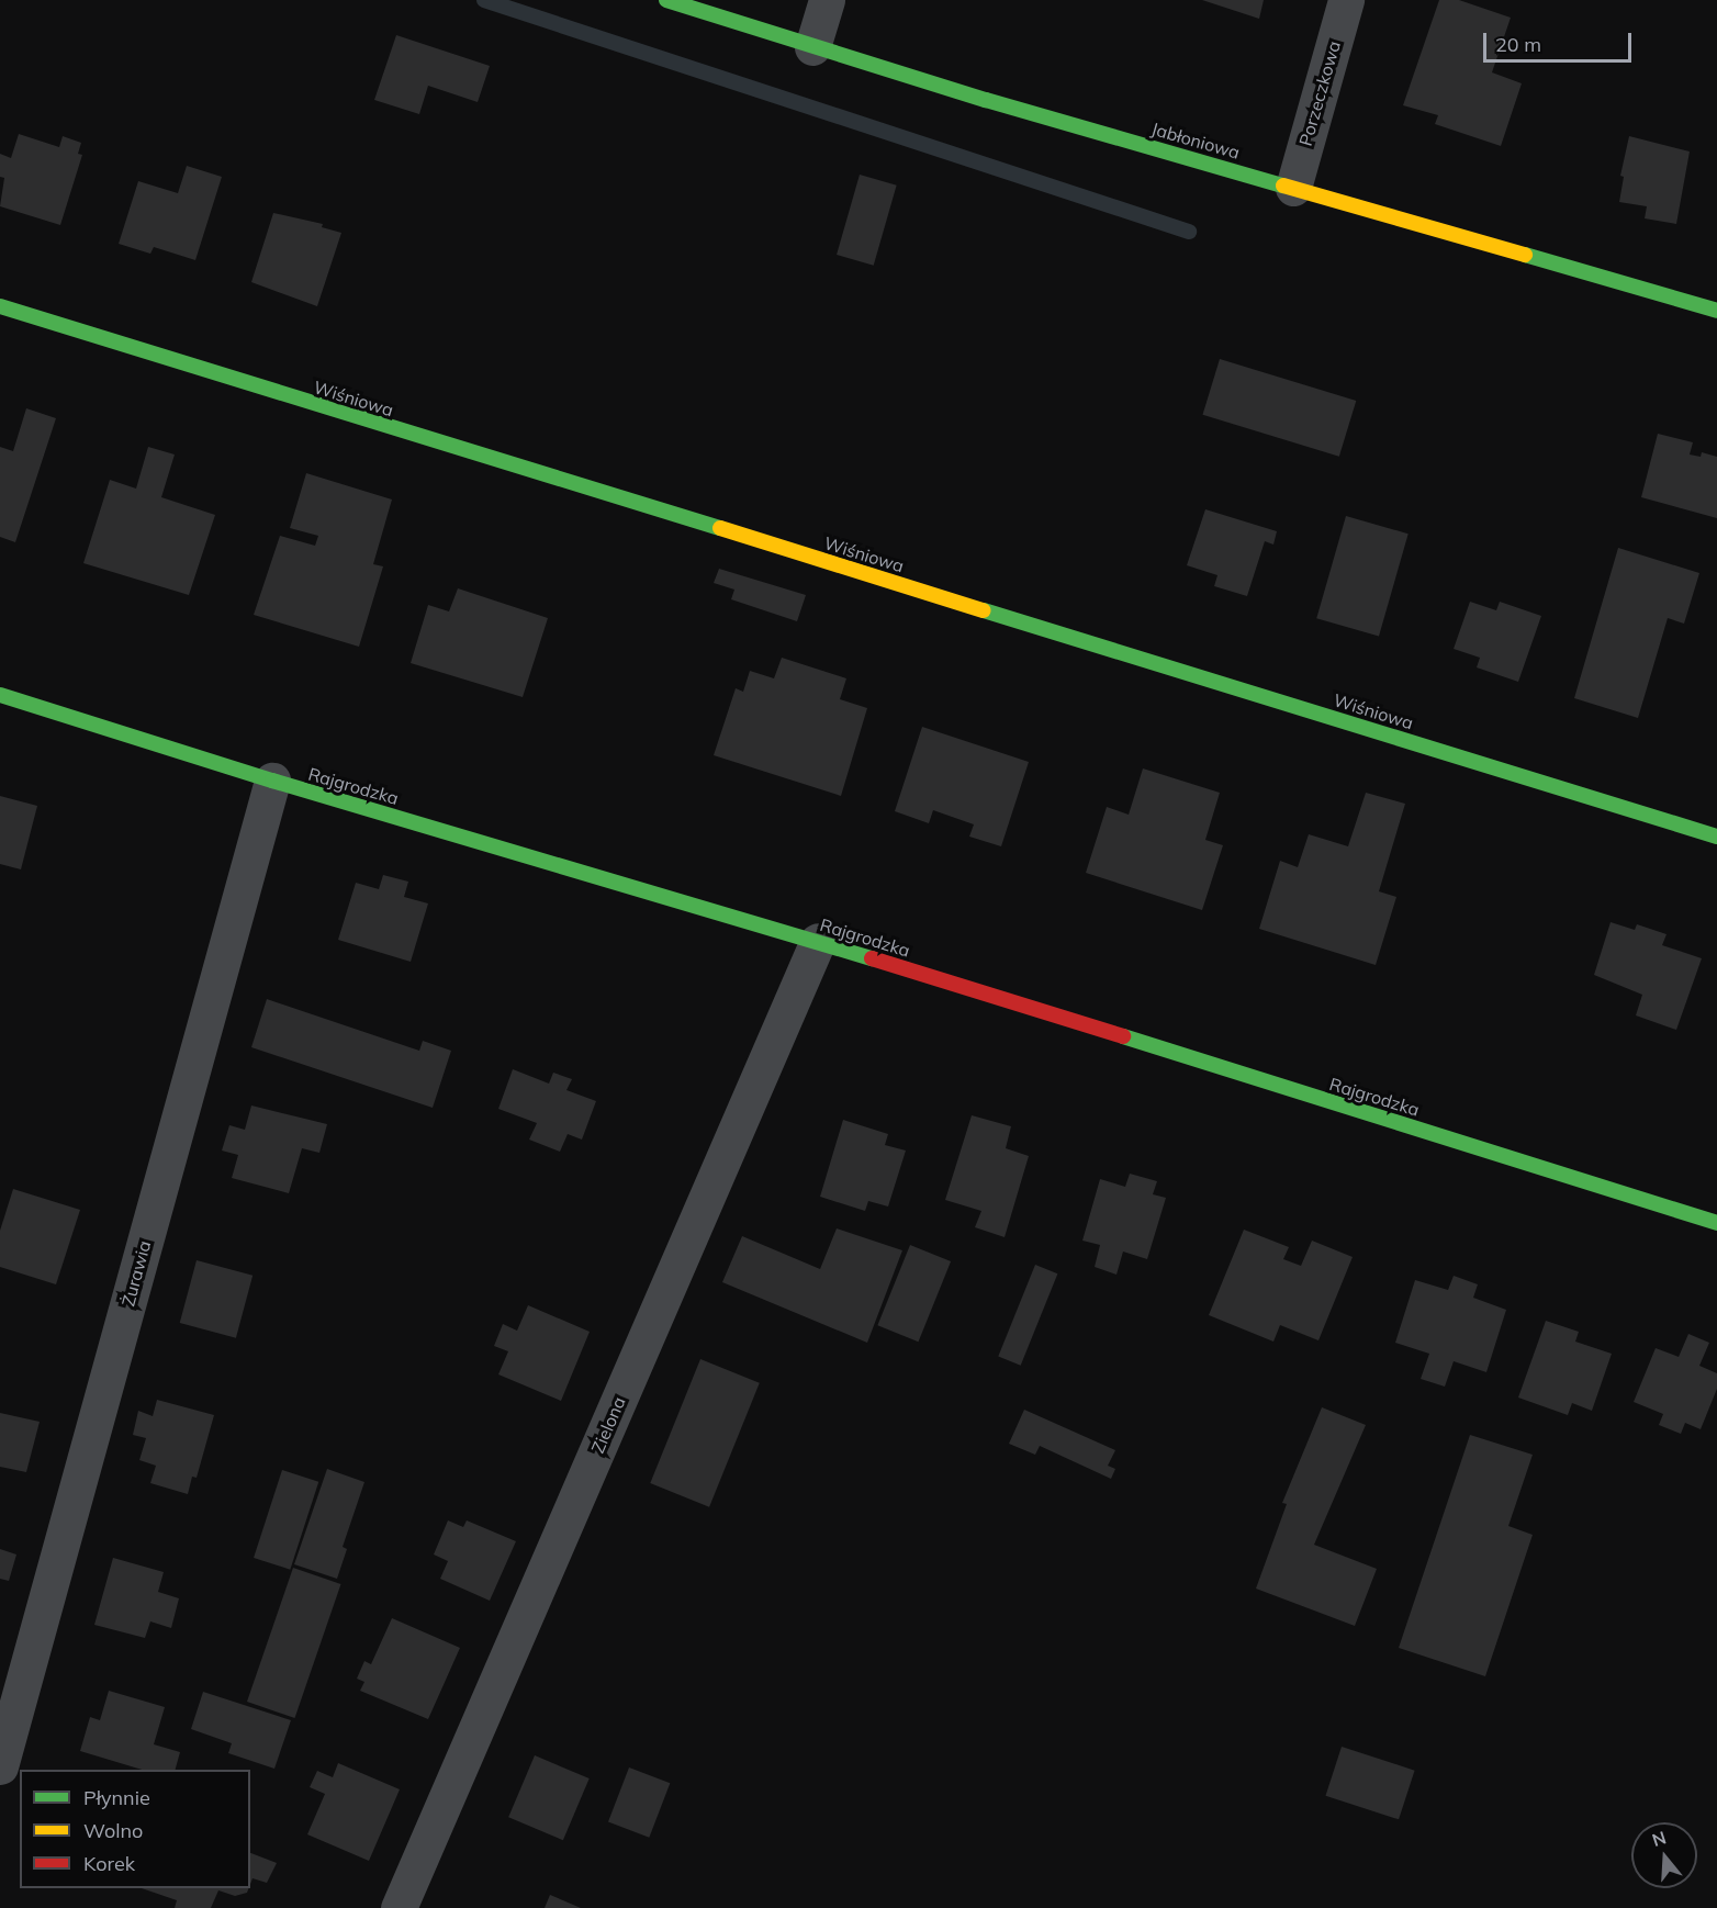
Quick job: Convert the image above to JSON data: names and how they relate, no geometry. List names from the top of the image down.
{
  "streets": {
    "street": [
      "Porzeczkowa",
      "Jabłoniowa",
      "Wiśniowa",
      "Rajgrodzka",
      "Żurawia",
      "Zielona"
    ]
  },
  "crossings": [
    ["Porzeczkowa", "Jabłoniowa"],
    ["Rajgrodzka", "Żurawia"],
    ["Rajgrodzka", "Zielona"]
  ],
  "legend": ["Płynnie", "Wolno", "Korek"],
  "scale_bar": "20 m",
  "north": "top"
}
